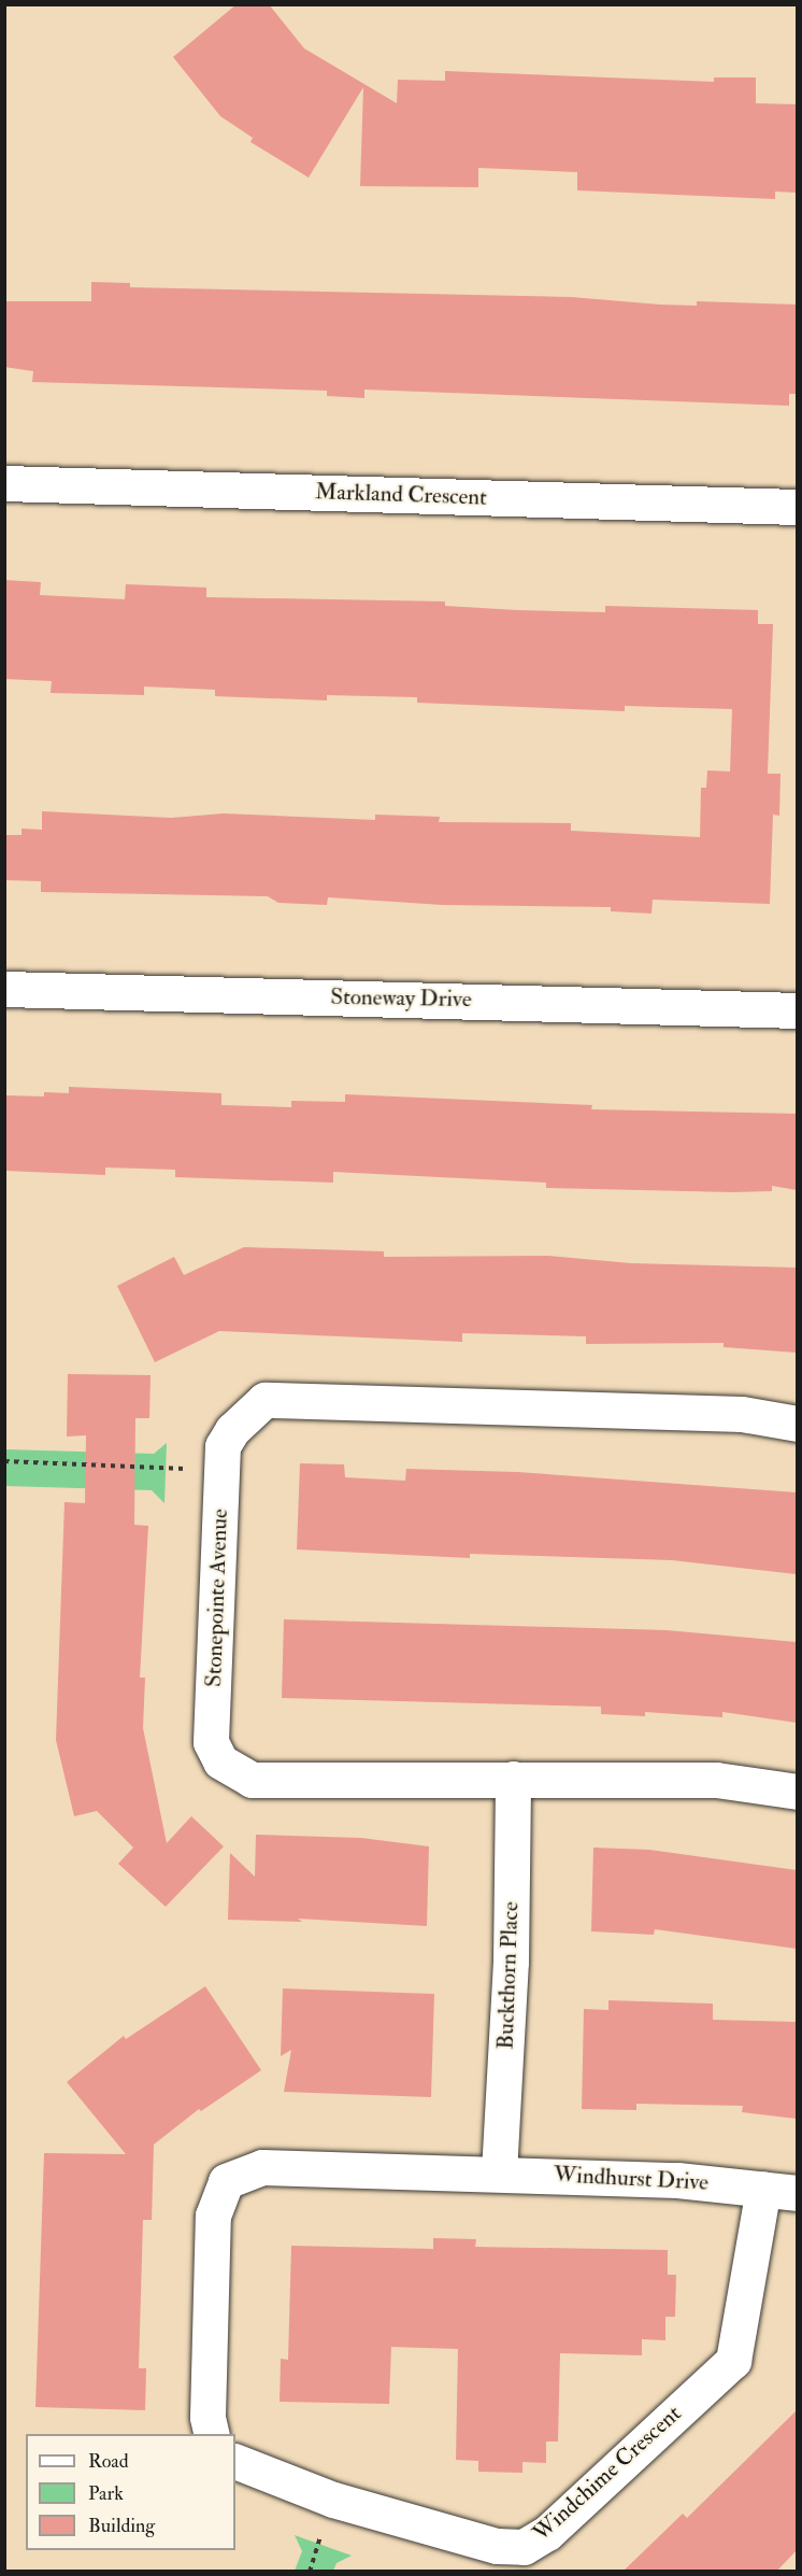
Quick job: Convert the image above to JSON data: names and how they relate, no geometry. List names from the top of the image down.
{
  "streets": {
    "street": [
      "Markland Crescent",
      "Stoneway Drive",
      "Stonepointe Avenue",
      "Buckthorn Place",
      "Windhurst Drive",
      "Windchime Crescent"
    ]
  },
  "crossings": [
    ["Stonepointe Avenue", "Buckthorn Place"],
    ["Buckthorn Place", "Windhurst Drive"],
    ["Windhurst Drive", "Windchime Crescent"]
  ],
  "legend": ["Road", "Park", "Building"]
}
